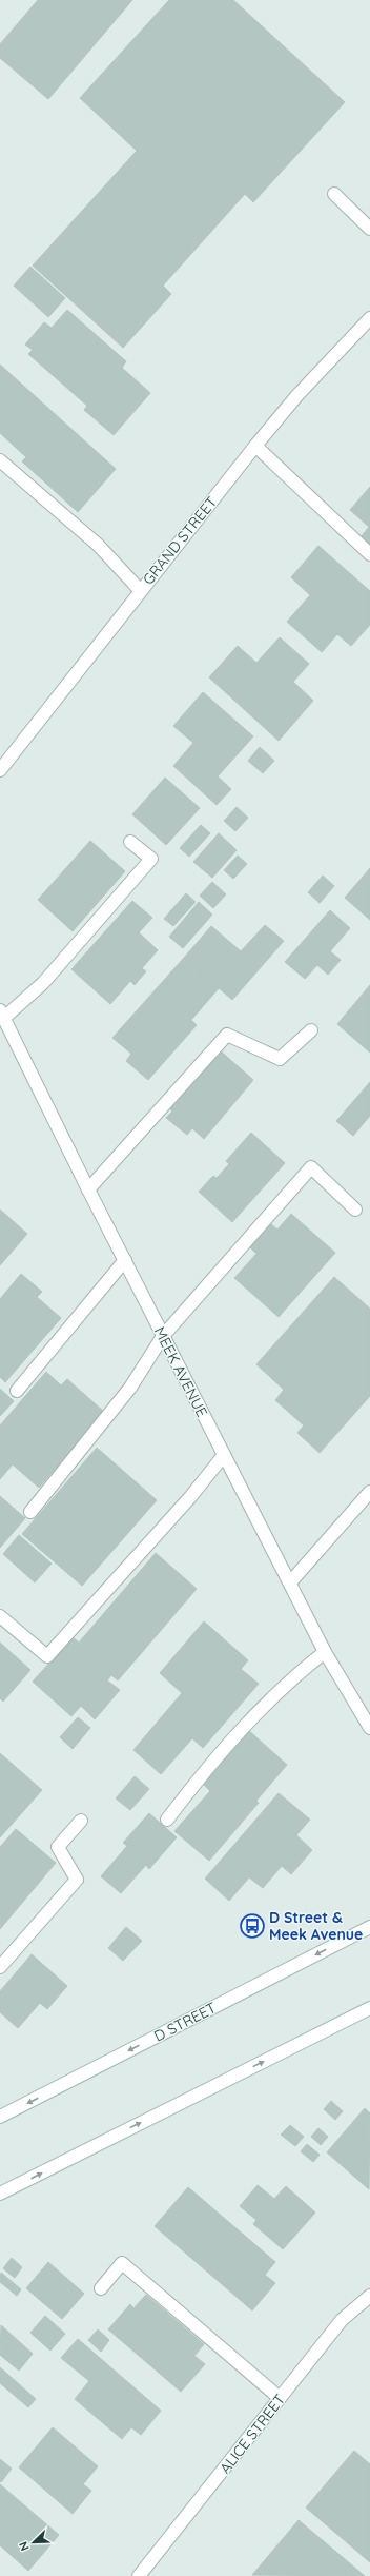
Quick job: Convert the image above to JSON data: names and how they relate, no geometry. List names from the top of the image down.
{
  "streets": {
    "street": [
      "GRAND STREET",
      "MEEK AVENUE",
      "D STREET",
      "ALICE STREET"
    ]
  },
  "places": {
    "bus stop": ["D Street & Meek Avenue"]
  },
  "north": "bottom left"
}
